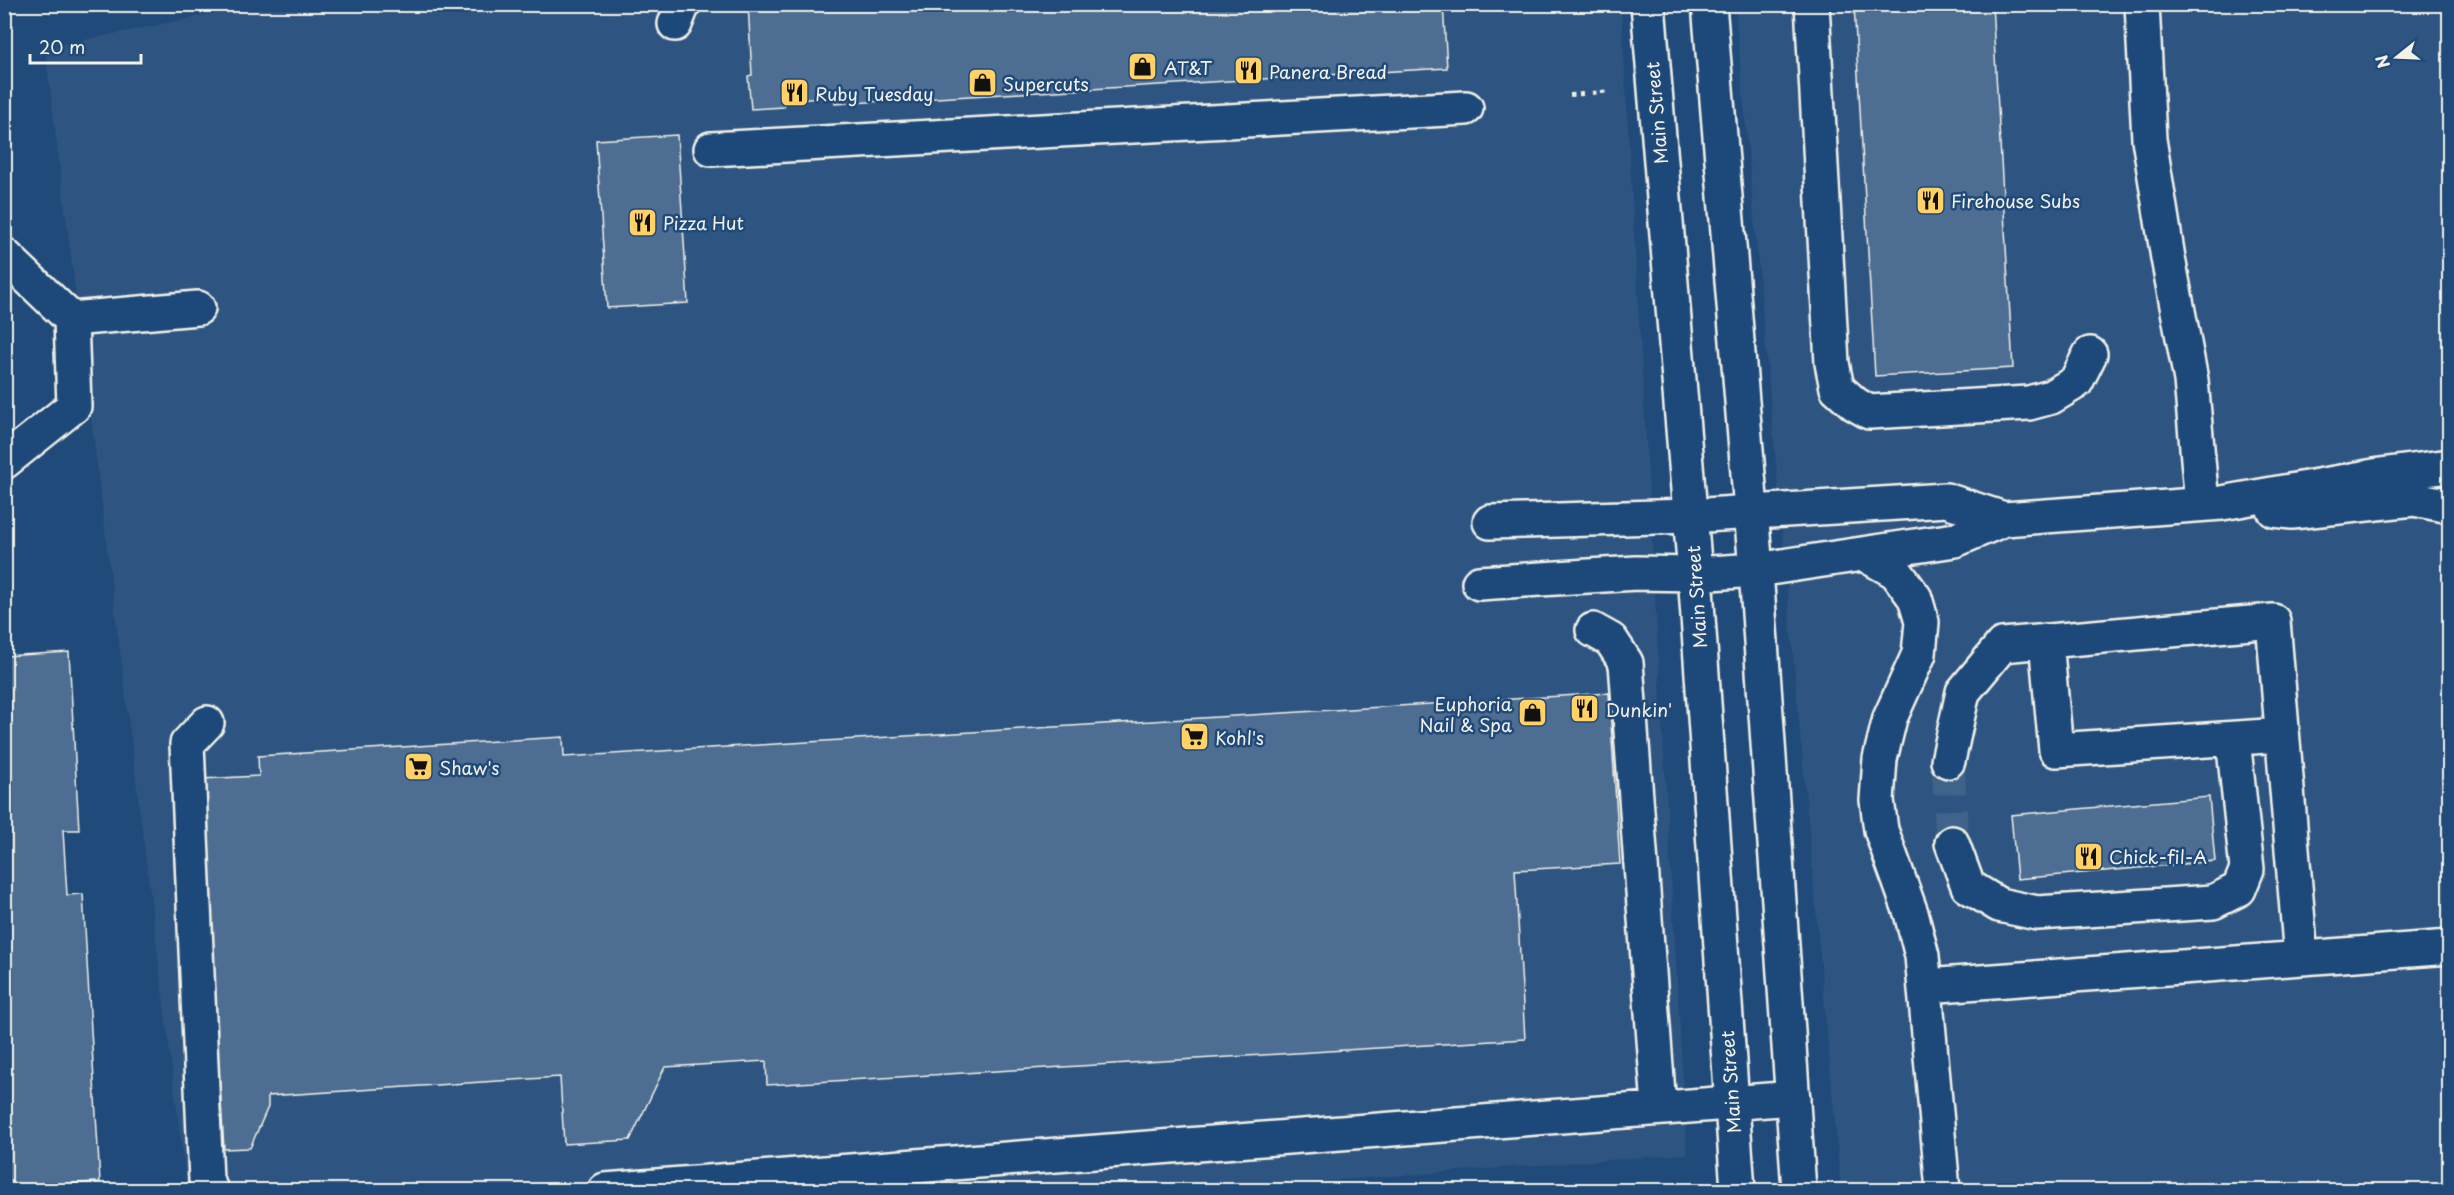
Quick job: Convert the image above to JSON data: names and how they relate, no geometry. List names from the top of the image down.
{
  "streets": {
    "main road": ["Main Street"]
  },
  "places": {
    "shop": ["AT&T", "Supercuts", "Euphoria Nail & Spa"],
    "restaurant": [
      "Panera Bread",
      "Ruby Tuesday",
      "Firehouse Subs",
      "Pizza Hut",
      "Dunkin'",
      "Chick-fil-A"
    ],
    "supermarket": ["Kohl's", "Shaw's"]
  },
  "scale_bar": "20 m",
  "north": "left"
}
